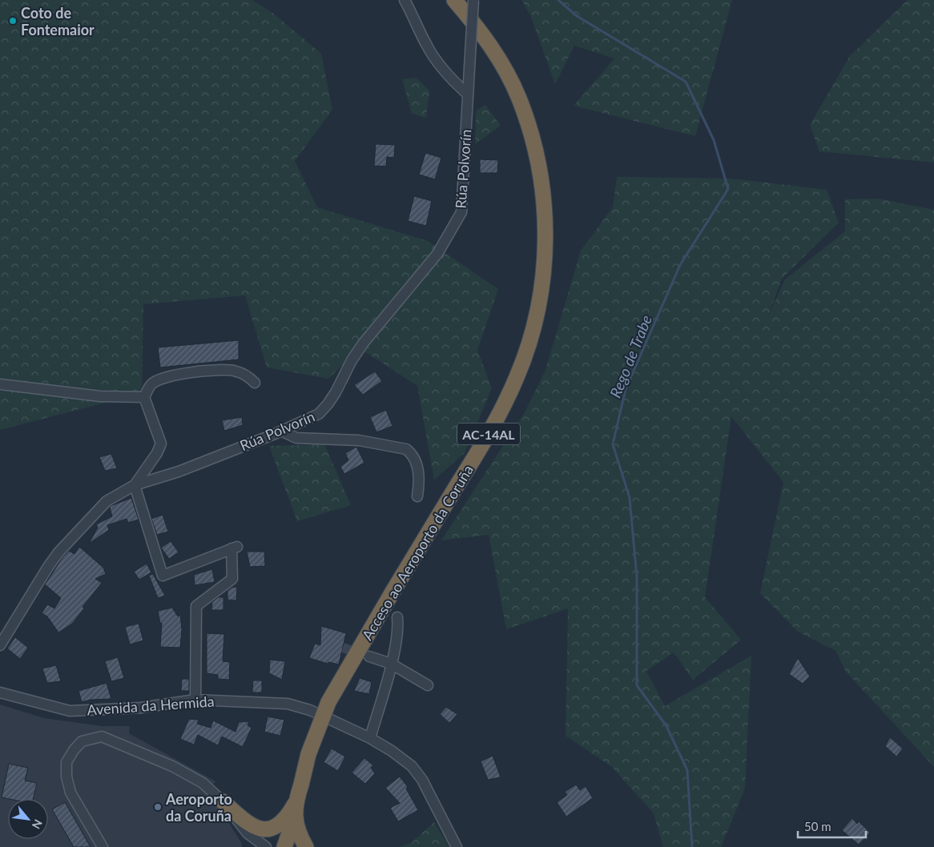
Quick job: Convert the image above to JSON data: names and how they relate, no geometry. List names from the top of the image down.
{
  "streets": {
    "highway": ["AC-14AL", "Acceso ao Aeroporto da Coruña"],
    "street": ["Rúa Polvorín", "Avenida da Hermida"]
  },
  "crossings": [
    ["AC-14AL", "Acceso ao Aeroporto da Coruña"]
  ],
  "water": ["Rego de Trabe"],
  "places": ["Coto de Fontemaior", "Aeroporto da Coruña"],
  "scale_bar": "50 m",
  "north": "bottom right"
}
